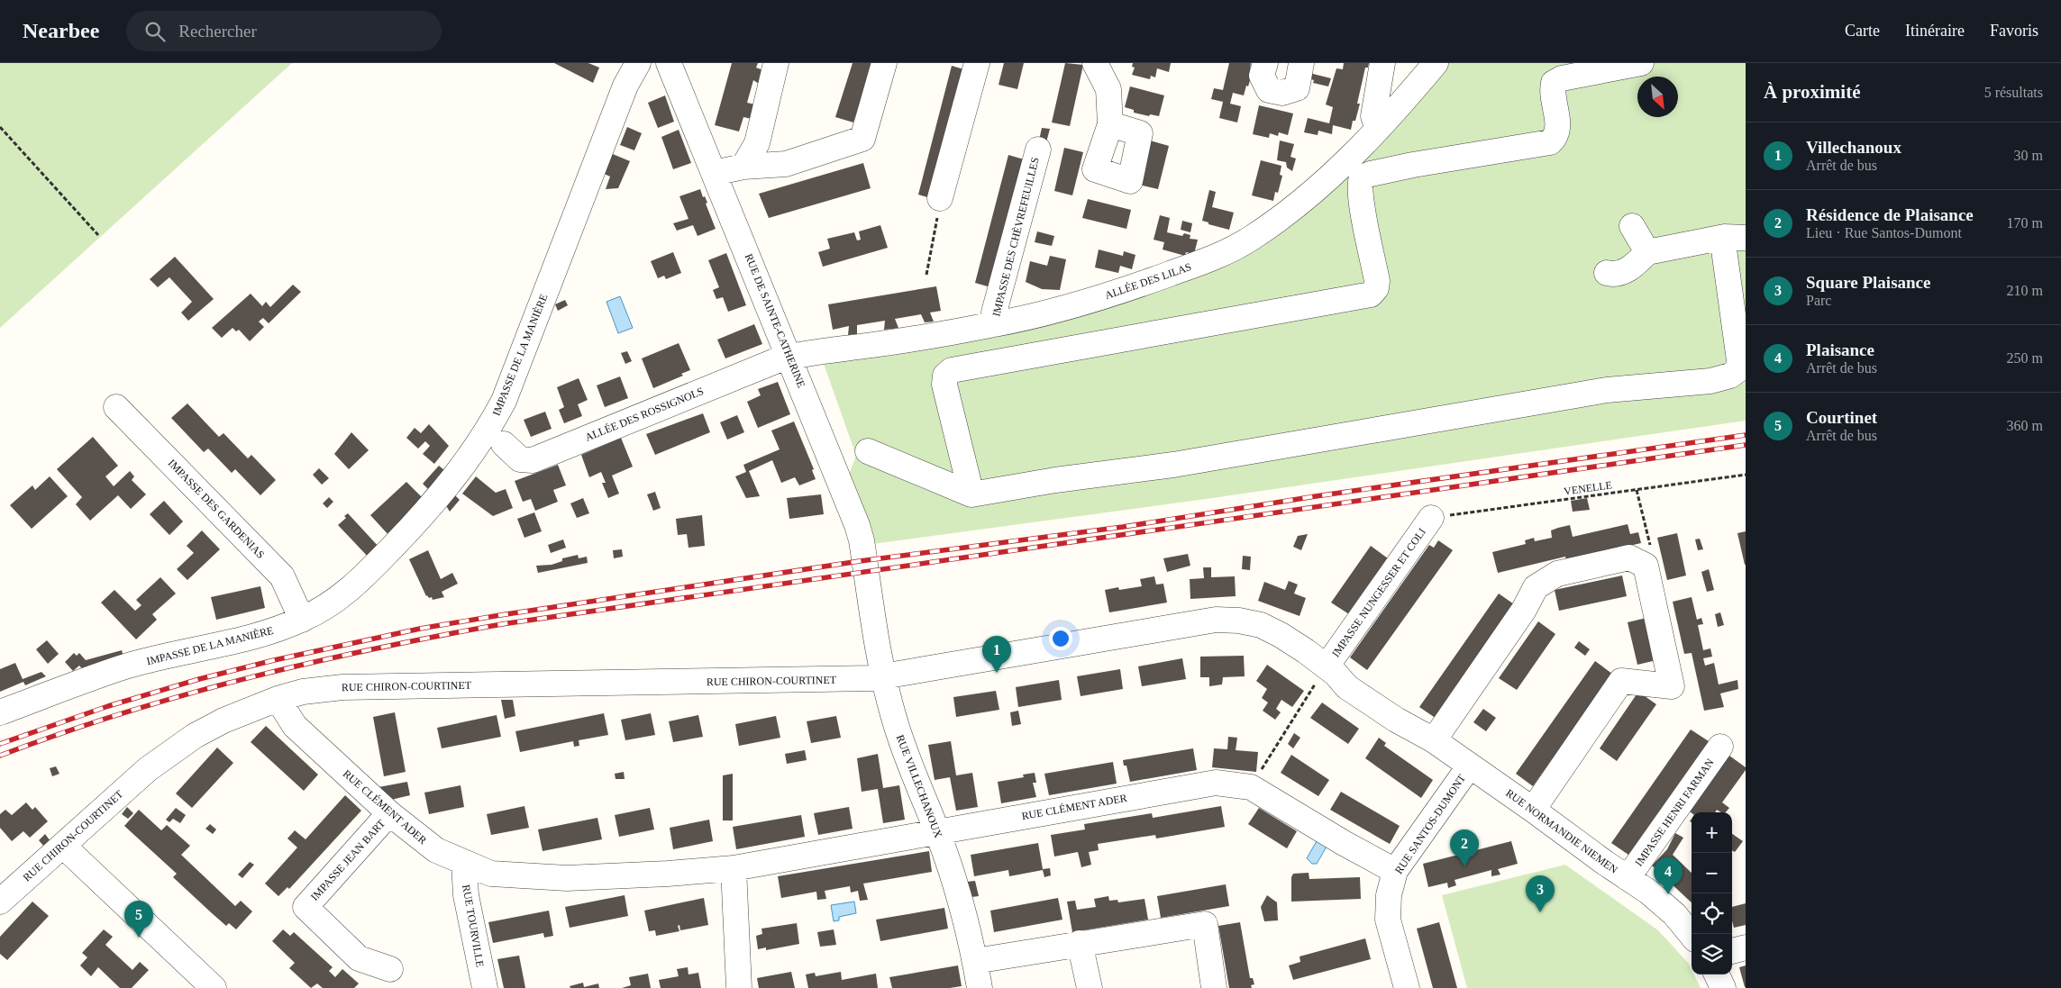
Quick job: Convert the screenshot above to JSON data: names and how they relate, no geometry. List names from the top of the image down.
{
  "streets": {
    "street": [
      "IMPASSE DES CHÈVREFEUILLES",
      "ALLÉE DES LILAS",
      "RUE DE SAINTE-CATHERINE",
      "IMPASSE DE LA MANIÈRE",
      "ALLÉE DES ROSSIGNOLS",
      "IMPASSE DES GARDENIAS",
      "IMPASSE NUNGESSER ET COLI",
      "RUE CHIRON-COURTINET",
      "RUE VILLECHANOUX",
      "RUE CLÉMENT ADER",
      "IMPASSE HENRI FARMAN",
      "RUE SANTOS-DUMONT",
      "RUE NORMANDIE NIEMEN",
      "IMPASSE JEAN BART",
      "RUE TOURVILLE"
    ],
    "path": ["VENELLE"]
  },
  "crossings": [
    ["IMPASSE DES CHÈVREFEUILLES", "ALLÉE DES LILAS"],
    ["ALLÉE DES LILAS", "RUE DE SAINTE-CATHERINE"],
    ["ALLÉE DES LILAS", "ALLÉE DES ROSSIGNOLS"],
    ["RUE DE SAINTE-CATHERINE", "ALLÉE DES ROSSIGNOLS"],
    ["RUE DE SAINTE-CATHERINE", "RUE VILLECHANOUX"],
    ["IMPASSE DE LA MANIÈRE", "IMPASSE DES GARDENIAS"],
    ["VENELLE", "IMPASSE NUNGESSER ET COLI"],
    ["IMPASSE NUNGESSER ET COLI", "RUE NORMANDIE NIEMEN"],
    ["RUE CHIRON-COURTINET", "RUE VILLECHANOUX"],
    ["RUE CHIRON-COURTINET", "RUE CLÉMENT ADER"],
    ["RUE CHIRON-COURTINET", "RUE NORMANDIE NIEMEN"],
    ["RUE VILLECHANOUX", "RUE CLÉMENT ADER"],
    ["RUE VILLECHANOUX", "RUE NORMANDIE NIEMEN"],
    ["RUE CLÉMENT ADER", "RUE SANTOS-DUMONT"],
    ["RUE CLÉMENT ADER", "IMPASSE JEAN BART"],
    ["RUE CLÉMENT ADER", "RUE TOURVILLE"],
    ["IMPASSE HENRI FARMAN", "RUE NORMANDIE NIEMEN"],
    ["RUE SANTOS-DUMONT", "RUE NORMANDIE NIEMEN"]
  ],
  "north": "bottom right",
  "page": {
    "header": "Nearbee",
    "search": "Rechercher",
    "nav": ["Carte", "Itinéraire", "Favoris"],
    "heading": ["À proximité", "5 résultats"],
    "list": [
      {
        "mark": "1",
        "name": "Villechanoux",
        "note": "Arrêt de bus",
        "value": "30 m"
      },
      {
        "mark": "2",
        "name": "Résidence de Plaisance",
        "note": "Lieu · Rue Santos-Dumont",
        "value": "170 m"
      },
      {
        "mark": "3",
        "name": "Square Plaisance",
        "note": "Parc",
        "value": "210 m"
      },
      {
        "mark": "4",
        "name": "Plaisance",
        "note": "Arrêt de bus",
        "value": "250 m"
      },
      {
        "mark": "5",
        "name": "Courtinet",
        "note": "Arrêt de bus",
        "value": "360 m"
      }
    ],
    "pins": [
      "1",
      "2",
      "4",
      "3",
      "5"
    ],
    "map_buttons": ["+", "−"]
  }
}
